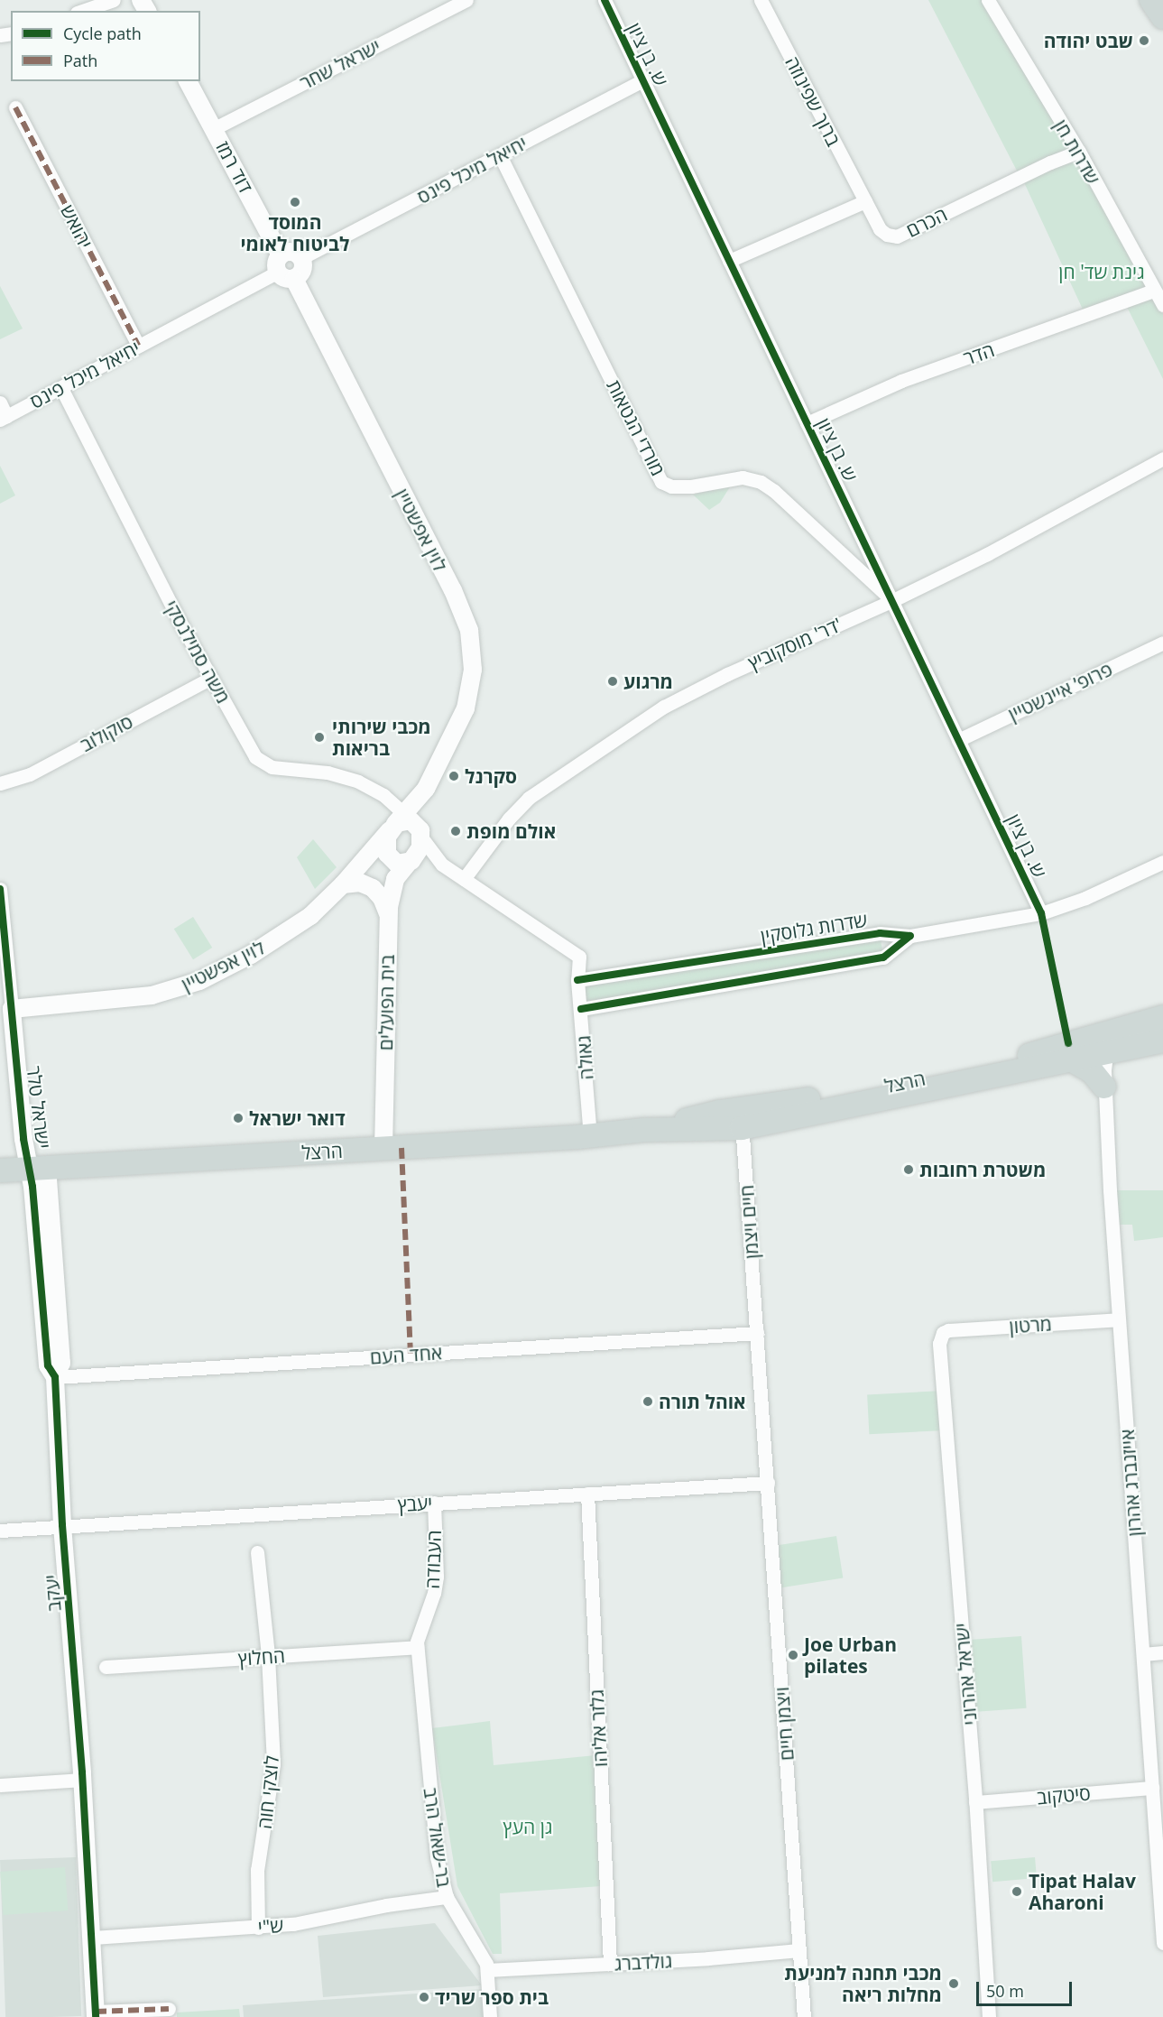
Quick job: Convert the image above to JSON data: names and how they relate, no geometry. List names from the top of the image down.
{
  "streets": {
    "main road": ["הרצל"],
    "street": [
      "ש. בן ציון",
      "ישראל שחר",
      "ברוך שפינוזה",
      "שדרות חן",
      "דוד רמז",
      "יחיאל מיכל פינס",
      "הכרם",
      "יהואש",
      "הדר",
      "מורדי הגטאות",
      "לוין אפשטיין",
      "דר' מוסקוביץ'",
      "משה סמילנסקי",
      "פרופ׳ איינשטיין",
      "סוקולוב",
      "שדרות גלוסקין",
      "בית הפועלים",
      "גאולה",
      "ישראל טלר",
      "חיים ויצמן",
      "מרטון",
      "אחד העם",
      "אייזנברג אהרון",
      "יעבץ",
      "העבודה",
      "יעקב",
      "החלוץ",
      "ישראל אהרוני",
      "ויצמן חיים",
      "גלזר אליהו",
      "לוצקי חוה",
      "סיטקוב",
      "בר-שאול הרב",
      "ש\"י",
      "גולדברג"
    ]
  },
  "crossings": [
    ["ש. בן ציון", "יחיאל מיכל פינס"],
    ["ש. בן ציון", "הדר"],
    ["ש. בן ציון", "מורדי הגטאות"],
    ["ש. בן ציון", "דר' מוסקוביץ'"],
    ["ש. בן ציון", "פרופ׳ איינשטיין"],
    ["ש. בן ציון", "שדרות גלוסקין"],
    ["ישראל שחר", "דוד רמז"],
    ["ברוך שפינוזה", "הכרם"],
    ["שדרות חן", "הכרם"],
    ["שדרות חן", "הדר"],
    ["דוד רמז", "יחיאל מיכל פינס"],
    ["דוד רמז", "לוין אפשטיין"],
    ["יחיאל מיכל פינס", "יהואש"],
    ["יחיאל מיכל פינס", "מורדי הגטאות"],
    ["יחיאל מיכל פינס", "לוין אפשטיין"],
    ["יחיאל מיכל פינס", "משה סמילנסקי"],
    ["מורדי הגטאות", "דר' מוסקוביץ'"],
    ["לוין אפשטיין", "משה סמילנסקי"],
    ["לוין אפשטיין", "בית הפועלים"],
    ["לוין אפשטיין", "ישראל טלר"],
    ["משה סמילנסקי", "סוקולוב"],
    ["משה סמילנסקי", "בית הפועלים"],
    ["שדרות גלוסקין", "גאולה"],
    ["בית הפועלים", "הרצל"],
    ["גאולה", "הרצל"],
    ["הרצל", "ישראל טלר"],
    ["הרצל", "חיים ויצמן"],
    ["הרצל", "אייזנברג אהרון"],
    ["הרצל", "יעקב"],
    ["ישראל טלר", "יעקב"],
    ["חיים ויצמן", "אחד העם"],
    ["חיים ויצמן", "ויצמן חיים"],
    ["מרטון", "אייזנברג אהרון"],
    ["מרטון", "ישראל אהרוני"],
    ["אחד העם", "יעקב"],
    ["אחד העם", "ויצמן חיים"],
    ["אייזנברג אהרון", "סיטקוב"],
    ["יעבץ", "העבודה"],
    ["יעבץ", "יעקב"],
    ["יעבץ", "ויצמן חיים"],
    ["יעבץ", "גלזר אליהו"],
    ["העבודה", "החלוץ"],
    ["העבודה", "בר-שאול הרב"],
    ["יעקב", "ש\"י"],
    ["החלוץ", "לוצקי חוה"],
    ["החלוץ", "בר-שאול הרב"],
    ["ישראל אהרוני", "סיטקוב"],
    ["ויצמן חיים", "גולדברג"],
    ["גלזר אליהו", "גולדברג"],
    ["לוצקי חוה", "ש\"י"],
    ["בר-שאול הרב", "ש\"י"],
    ["בר-שאול הרב", "גולדברג"]
  ],
  "parks": ["גינת שד' חן", "גן העץ"],
  "places": [
    "שבט יהודה",
    "המוסד לביטוח לאומי",
    "מרגוע",
    "מכבי שירותי בריאות",
    "סקרנל",
    "אולם מופת",
    "דואר ישראל",
    "משטרת רחובות",
    "אוהל תורה",
    "Joe Urban pilates",
    "Tipat Halav Aharoni",
    "מכבי תחנה למניעת מחלות ריאה",
    "בית ספר שריד"
  ],
  "legend": ["Cycle path", "Path"],
  "scale_bar": "50 m"
}
